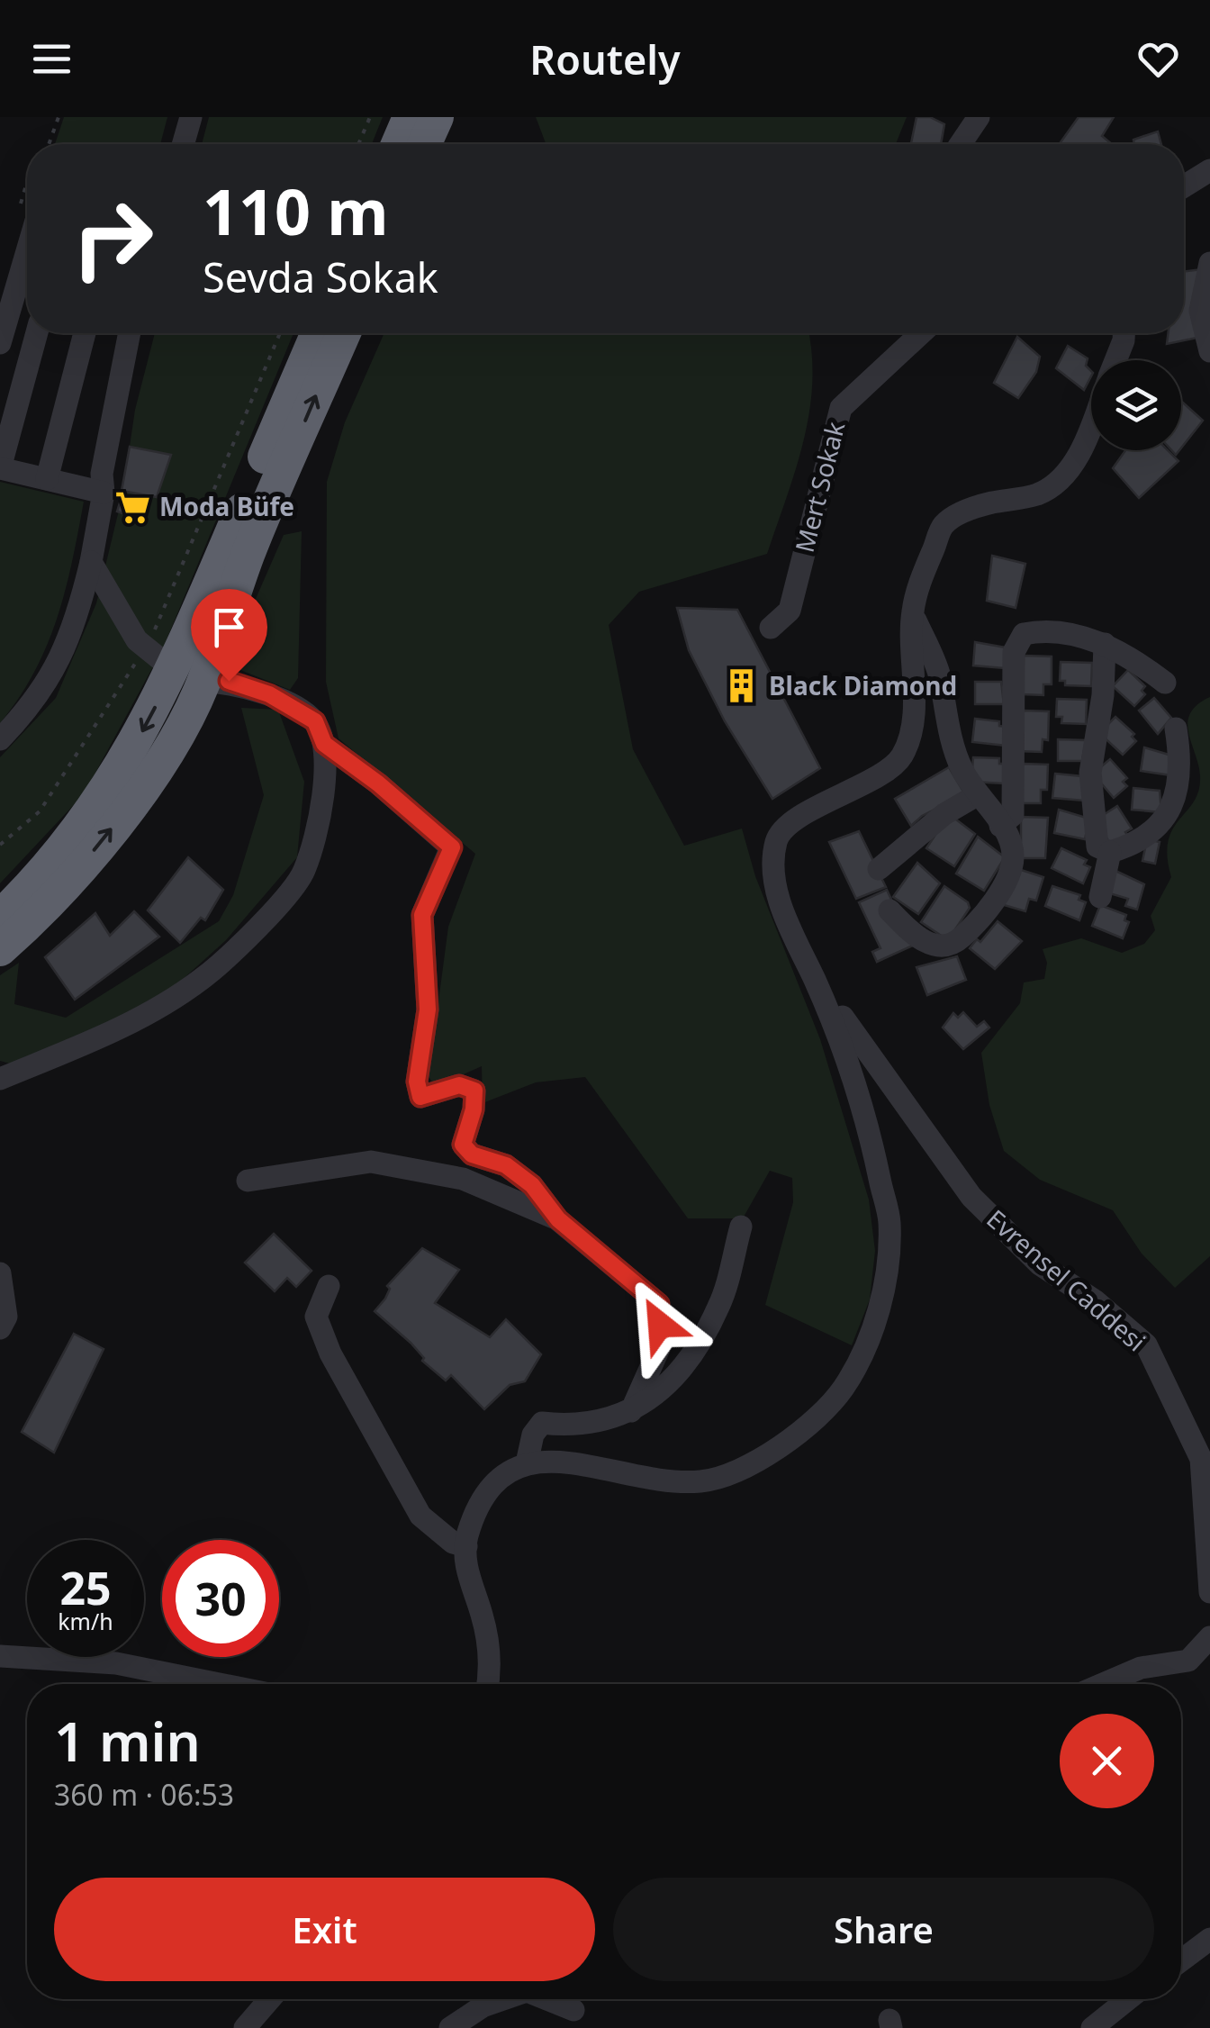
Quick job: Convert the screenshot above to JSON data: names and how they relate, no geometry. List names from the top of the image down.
{
  "streets": {
    "street": ["Mert Sokak", "Evrensel Caddesi"]
  },
  "places": {
    "supermarket": ["Moda Büfe"],
    "building": ["Black Diamond"]
  },
  "page": {
    "header": "Routely",
    "turn": ["110 m", "Sevda Sokak"],
    "speed": "25 km/h",
    "limit": "30",
    "heading": ["1 min", "360 m · 06:53"],
    "buttons": ["Exit", "Share"]
  }
}
